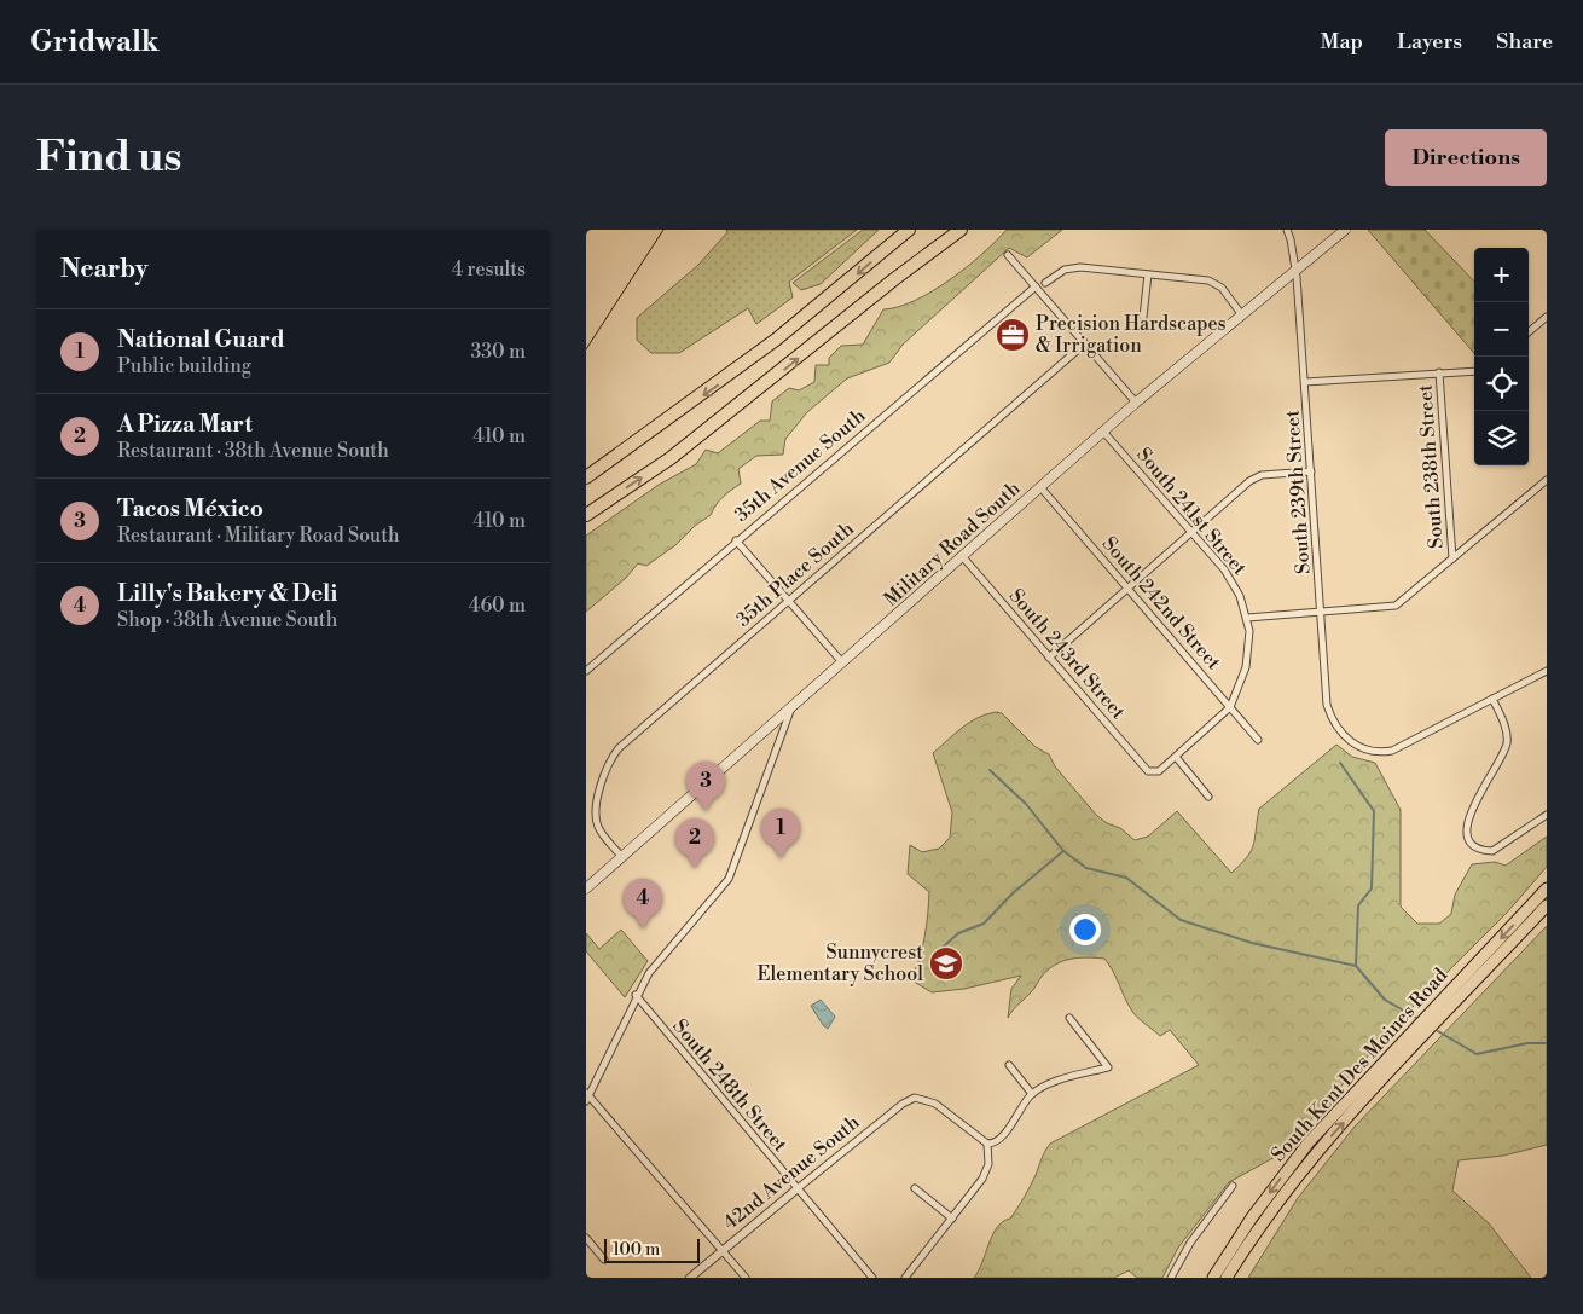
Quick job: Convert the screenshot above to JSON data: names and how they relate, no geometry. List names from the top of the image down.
{
  "streets": {
    "highway": ["South Kent Des Moines Road"],
    "main road": ["Military Road South"],
    "street": [
      "35th Avenue South",
      "South 238th Street",
      "South 239th Street",
      "South 241st Street",
      "35th Place South",
      "South 242nd Street",
      "South 243rd Street",
      "South 248th Street",
      "42nd Avenue South"
    ]
  },
  "crossings": [
    ["South 239th Street", "Military Road South"],
    ["South 241st Street", "Military Road South"],
    ["Military Road South", "35th Place South"],
    ["Military Road South", "South 242nd Street"],
    ["Military Road South", "South 243rd Street"],
    ["South 248th Street", "42nd Avenue South"]
  ],
  "places": {
    "office": ["Precision Hardscapes & Irrigation"],
    "school or university": ["Sunnycrest Elementary School"]
  },
  "scale_bar": "100 m",
  "page": {
    "header": "Gridwalk",
    "nav": ["Map", "Layers", "Share"],
    "buttons": "Directions",
    "title": "Find us",
    "heading": ["Nearby", "4 results"],
    "map_buttons": ["+", "−"],
    "list": [
      {
        "mark": "1",
        "name": "National Guard",
        "note": "Public building",
        "value": "330 m"
      },
      {
        "mark": "2",
        "name": "A Pizza Mart",
        "note": "Restaurant · 38th Avenue South",
        "value": "410 m"
      },
      {
        "mark": "3",
        "name": "Tacos México",
        "note": "Restaurant · Military Road South",
        "value": "410 m"
      },
      {
        "mark": "4",
        "name": "Lilly's Bakery & Deli",
        "note": "Shop · 38th Avenue South",
        "value": "460 m"
      }
    ],
    "pins": [
      "3",
      "1",
      "2",
      "4"
    ],
    "scale": "100 m"
  }
}
